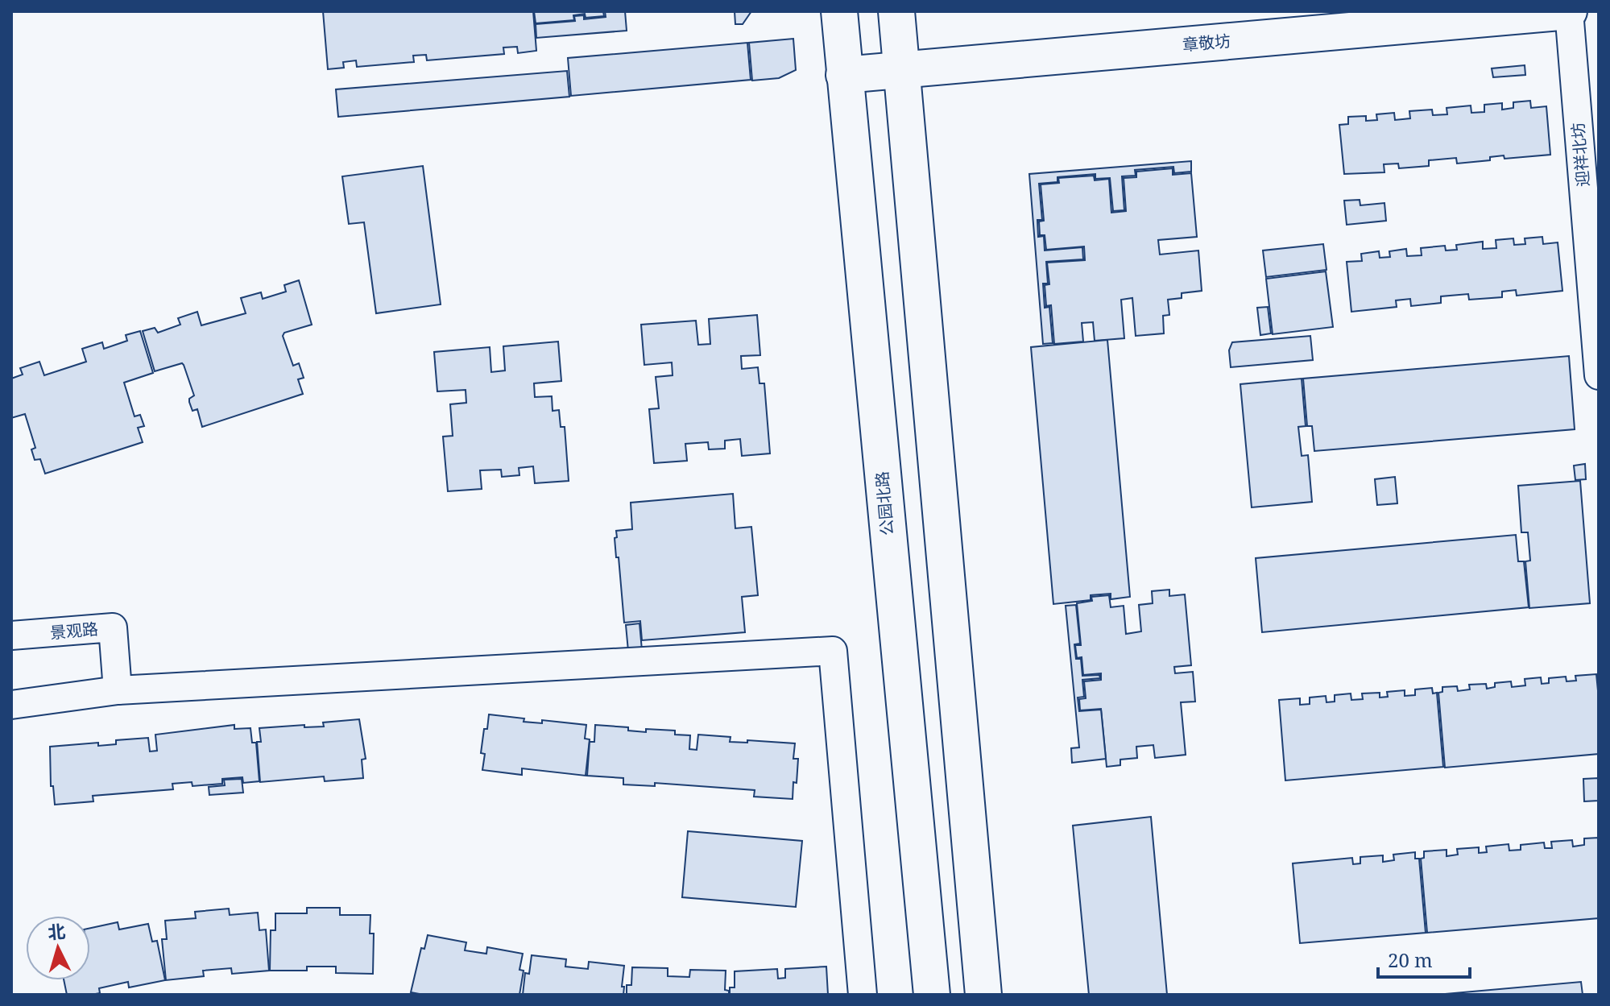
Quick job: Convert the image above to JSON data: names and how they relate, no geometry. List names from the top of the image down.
{
  "streets": {
    "main road": ["章敬坊", "公园北路"],
    "street": ["迎祥北坊", "景观路"]
  },
  "crossings": [
    ["章敬坊", "迎祥北坊"],
    ["章敬坊", "公园北路"]
  ],
  "scale_bar": "20 m",
  "north": "top"
}
